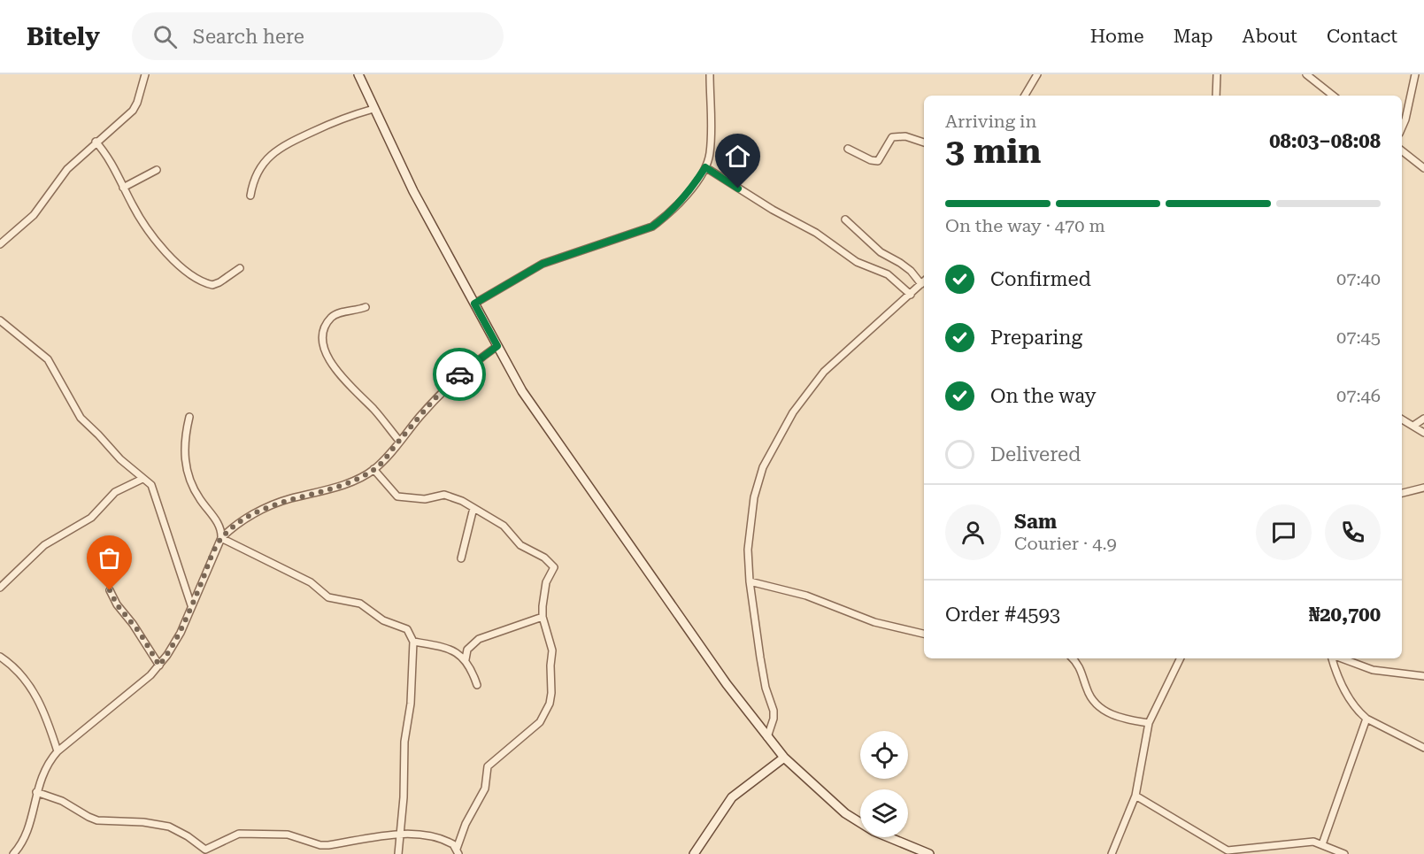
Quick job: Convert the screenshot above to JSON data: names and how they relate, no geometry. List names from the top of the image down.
{
  "page": {
    "header": "Bitely",
    "search": "Search here",
    "nav": [
      "Home",
      "Map",
      "About",
      "Contact"
    ],
    "heading": ["3 min", "Arriving in", "08:03–08:08"],
    "panel": [
      "Sam",
      "Courier · 4.9",
      "Order #4593",
      "₦20,700"
    ],
    "bar": "On the way · 470 m",
    "list": [
      ["Confirmed", "07:40"],
      ["Preparing", "07:45"],
      ["On the way", "07:46"],
      "Delivered"
    ]
  }
}
